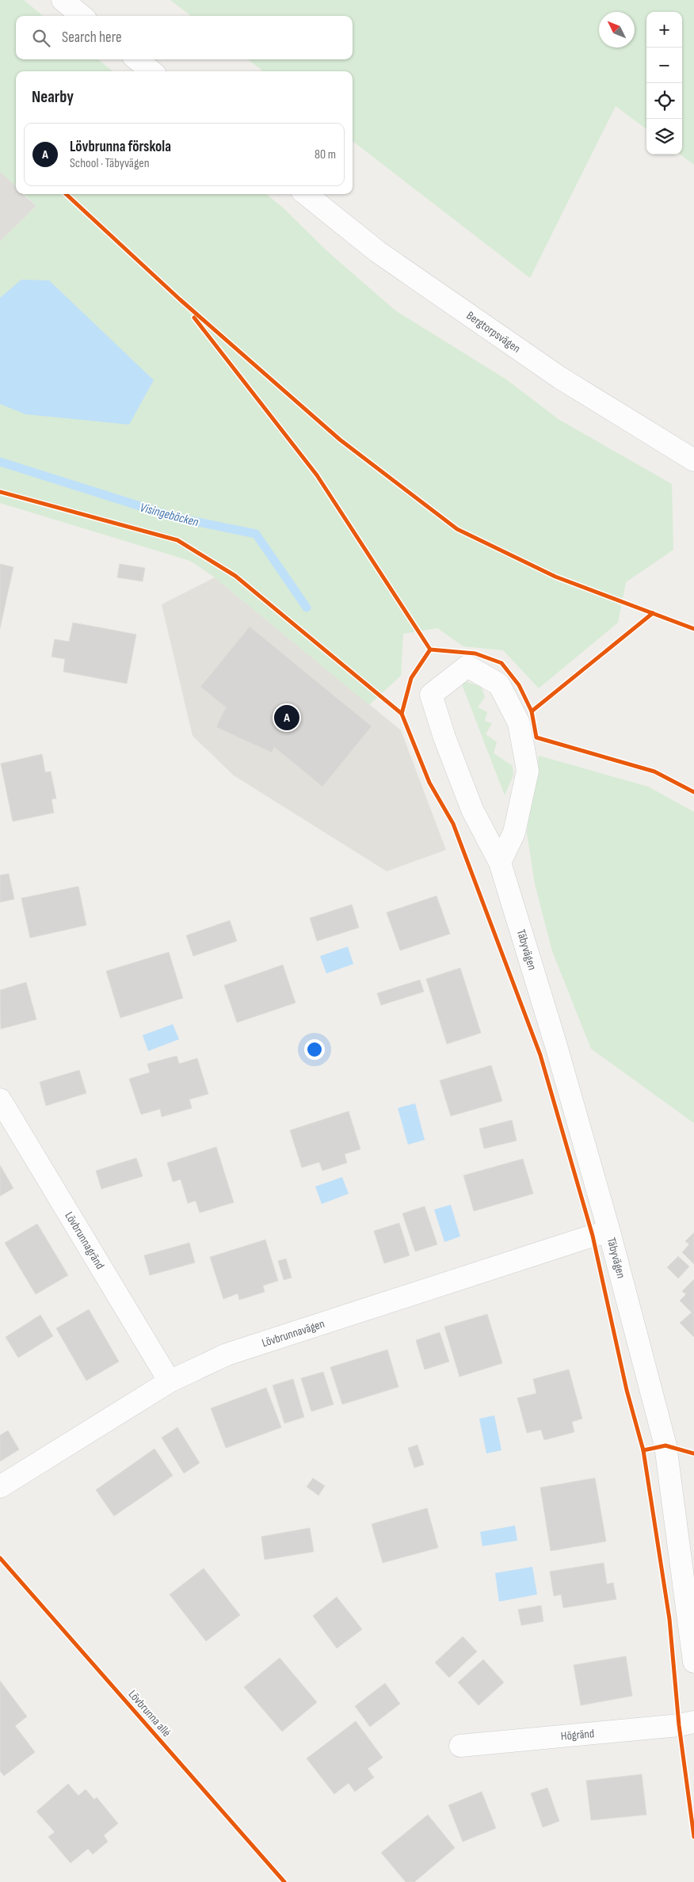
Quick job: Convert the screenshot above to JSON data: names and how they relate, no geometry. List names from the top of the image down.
{
  "streets": {
    "street": [
      "Bergtorpsvägen",
      "Täbyvägen",
      "Lövbrunnagränd",
      "Lövbrunnavägen",
      "Högränd"
    ],
    "cycle path": ["Lövbrunna allé"]
  },
  "crossings": [
    ["Täbyvägen", "Lövbrunnavägen"],
    ["Lövbrunnagränd", "Lövbrunnavägen"]
  ],
  "water": ["Visingebäcken"],
  "north": "top left",
  "page": {
    "map_buttons": ["+", "−"],
    "search": "Search here",
    "heading": "Nearby",
    "list": [
      {
        "mark": "A",
        "name": "Lövbrunna förskola",
        "note": "School · Täbyvägen",
        "value": "80 m"
      }
    ],
    "pins": "A"
  }
}
